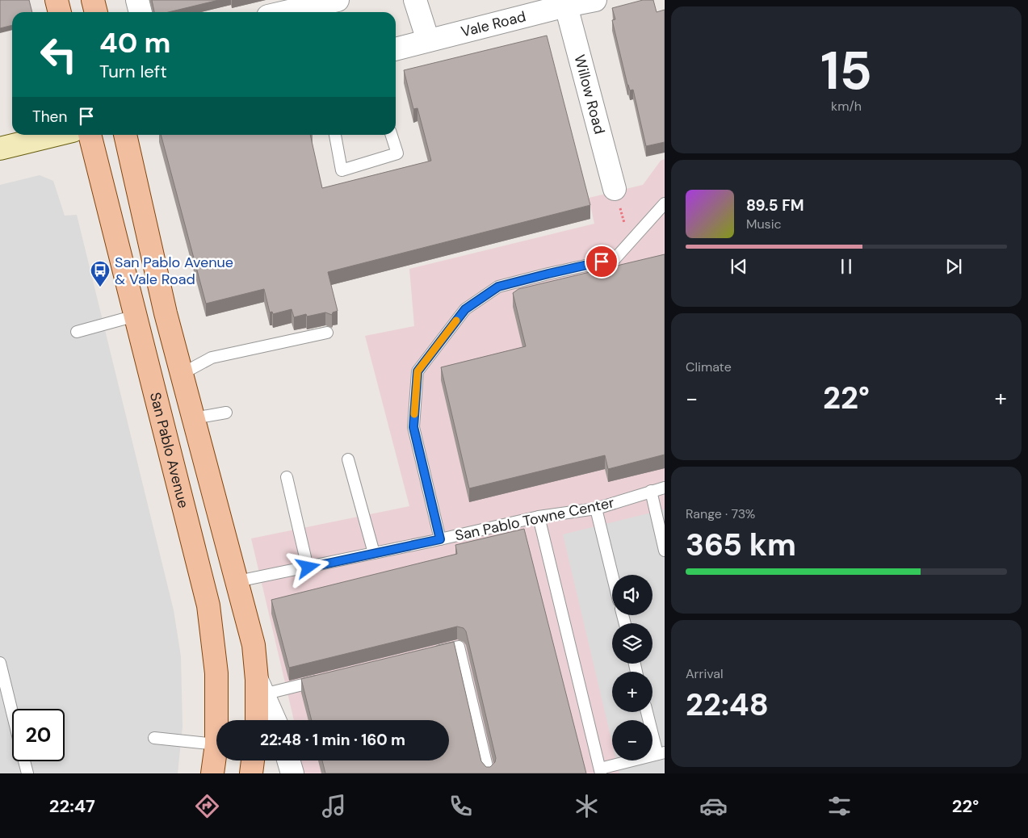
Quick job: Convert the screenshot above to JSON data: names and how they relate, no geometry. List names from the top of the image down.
{
  "streets": {
    "main road": ["San Pablo Avenue"],
    "street": ["Vale Road", "Willow Road"],
    "lane": ["San Pablo Towne Center"]
  },
  "crossings": [
    ["Vale Road", "Willow Road"]
  ],
  "places": {
    "bus stop": ["San Pablo Avenue & Vale Road"]
  },
  "page": {
    "tile": [
      ["15", "km/h"],
      "Climate",
      ["Range · 73%", "365 km"],
      ["Arrival", "22:48"]
    ],
    "turn": ["40 m", "Turn left"],
    "then": "Then",
    "song": ["89.5 FM", "Music"],
    "heat": ["−", "22°", "+"],
    "map_buttons": ["+", "−"],
    "limit": "20",
    "trip": "22:48 · 1 min · 160 m",
    "tabs": ["22:47", "22°"]
  }
}
